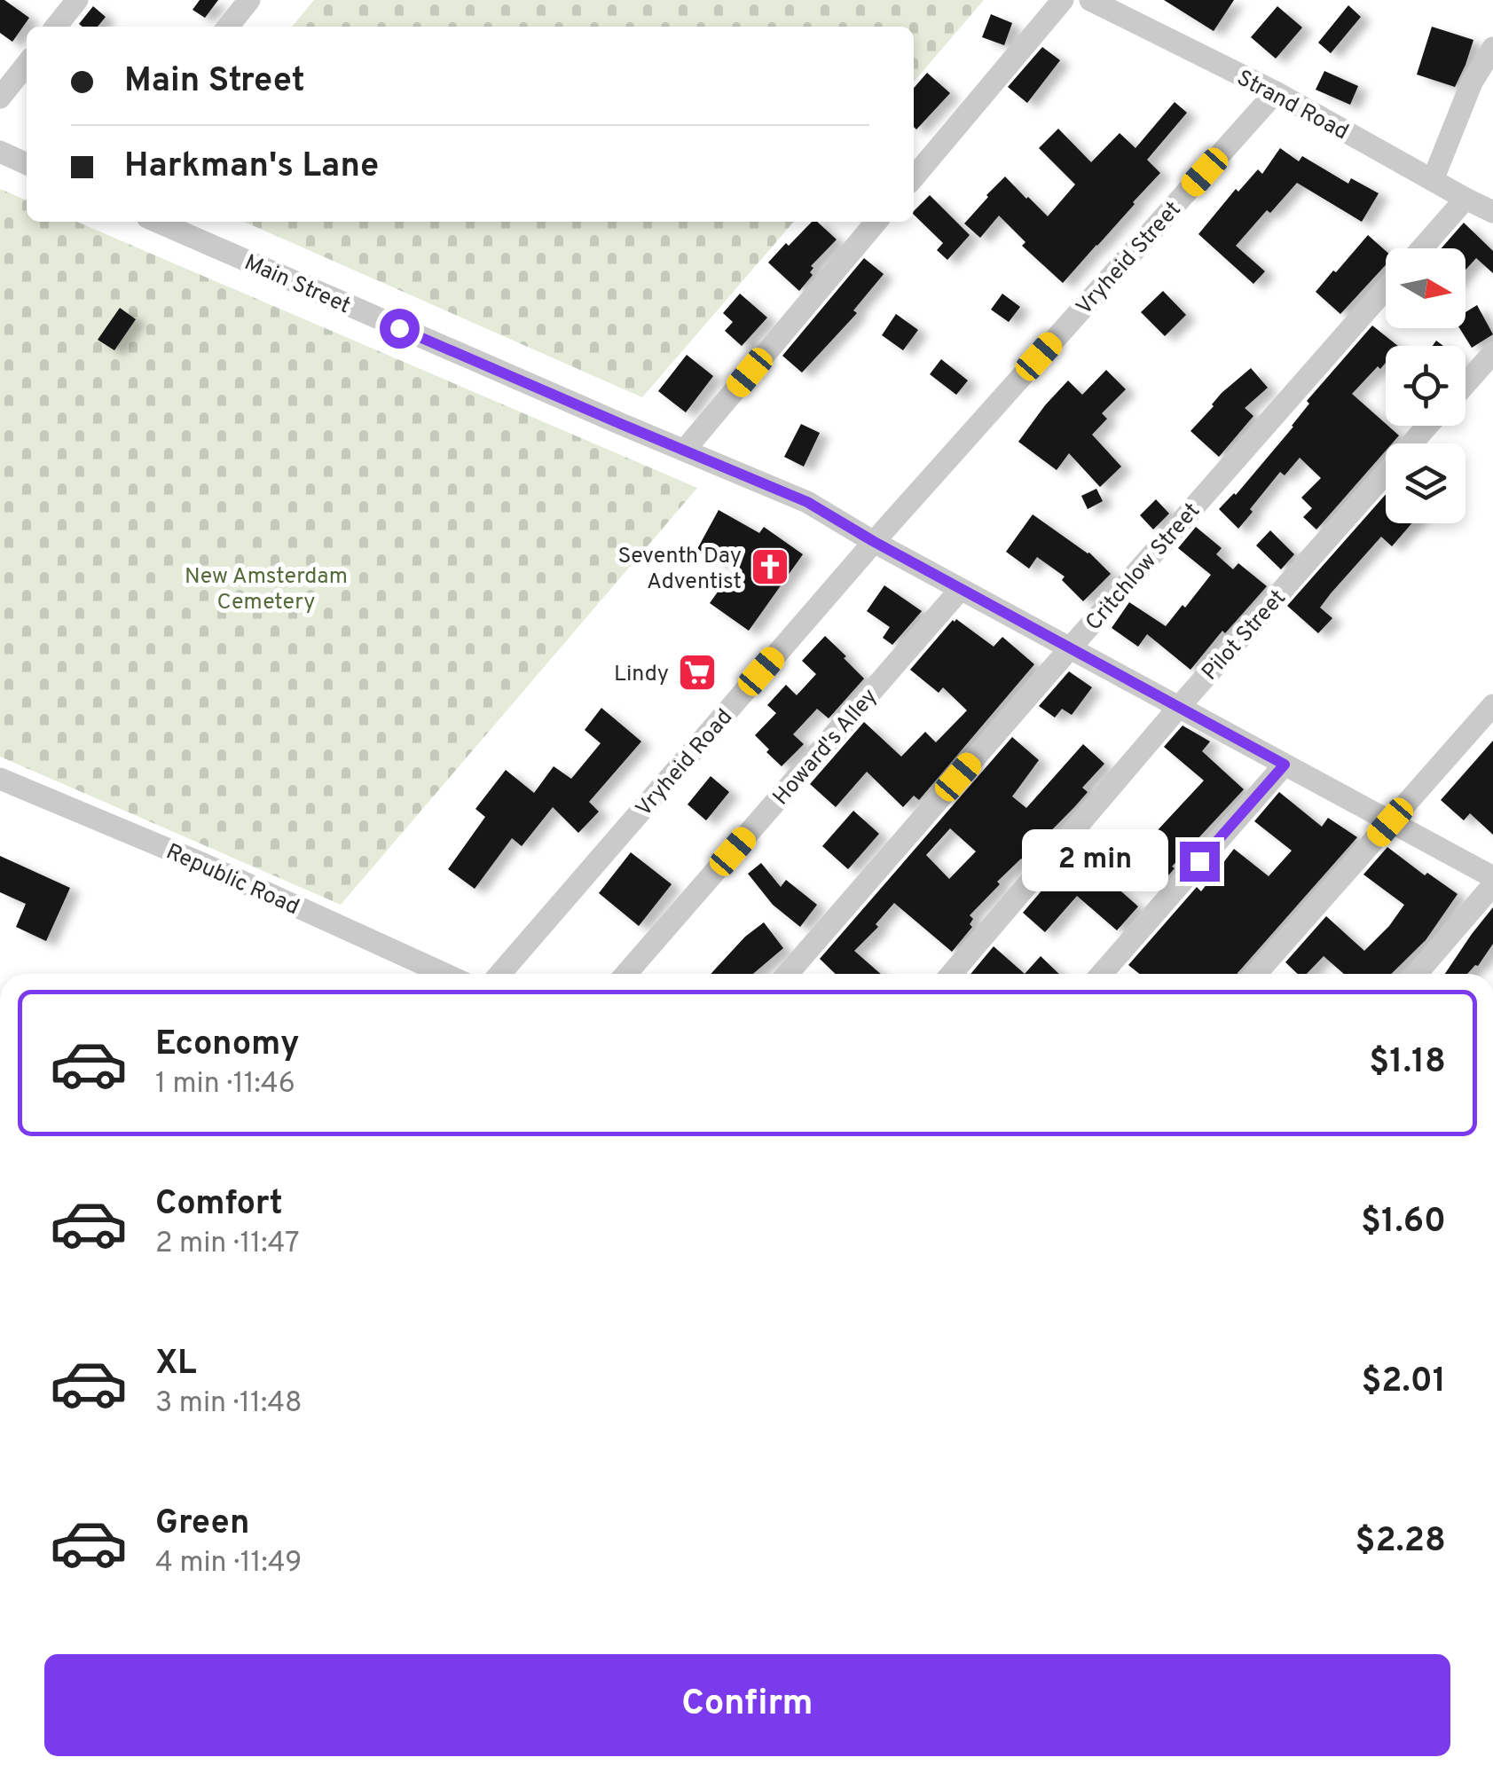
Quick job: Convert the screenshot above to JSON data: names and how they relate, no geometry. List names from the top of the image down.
{
  "streets": {
    "street": [
      "Strand Road",
      "Vryheid Street",
      "Main Street",
      "Critchlow Street",
      "Pilot Street",
      "Howard's Alley",
      "Vryheid Road",
      "Republic Road"
    ]
  },
  "crossings": [
    ["Strand Road", "Vryheid Street"],
    ["Vryheid Street", "Main Street"],
    ["Vryheid Street", "Vryheid Road"],
    ["Main Street", "Critchlow Street"],
    ["Main Street", "Pilot Street"],
    ["Main Street", "Howard's Alley"],
    ["Main Street", "Vryheid Road"]
  ],
  "parks": ["New Amsterdam Cemetery"],
  "places": {
    "church": ["Seventh Day Adventist"],
    "supermarket": ["Lindy"]
  },
  "north": "right",
  "page": {
    "banner": ["Main Street", "Harkman's Lane"],
    "bubble": "2 min",
    "list": [
      {
        "name": "Economy",
        "note": "1 min · 11:46",
        "value": "$1.18"
      },
      {
        "name": "Comfort",
        "note": "2 min · 11:47",
        "value": "$1.60"
      },
      {
        "name": "XL",
        "note": "3 min · 11:48",
        "value": "$2.01"
      },
      {
        "name": "Green",
        "note": "4 min · 11:49",
        "value": "$2.28"
      }
    ],
    "buttons": "Confirm"
  }
}
